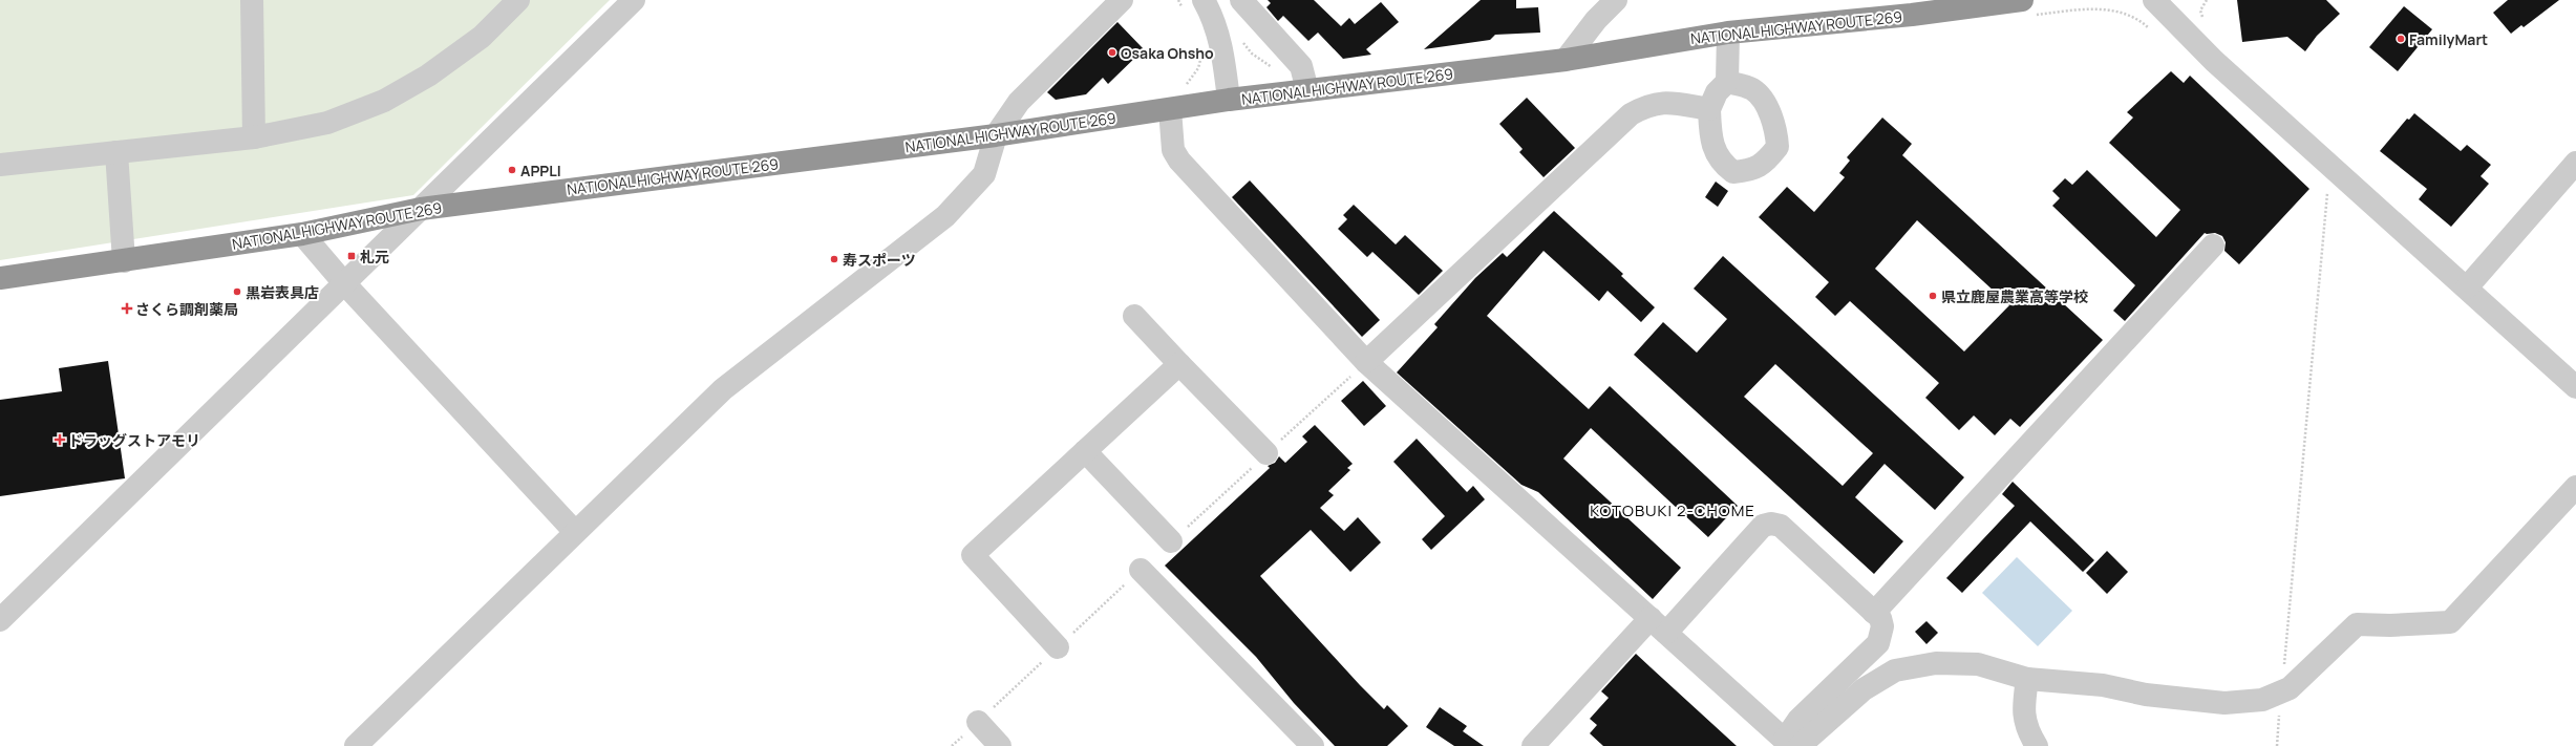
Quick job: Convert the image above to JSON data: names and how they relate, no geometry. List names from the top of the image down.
{
  "streets": {
    "highway": ["NATIONAL HIGHWAY ROUTE 269"]
  },
  "districts": ["KOTOBUKI 2-CHOME"],
  "places": {
    "other": [
      "FamilyMart",
      "Osaka Ohsho",
      "APPLI",
      "寿スポーツ",
      "黒岩表具店",
      "県立鹿屋農業高等学校"
    ],
    "transit": ["札元"],
    "health": ["さくら調剤薬局", "ドラッグストアモリ"]
  }
}
